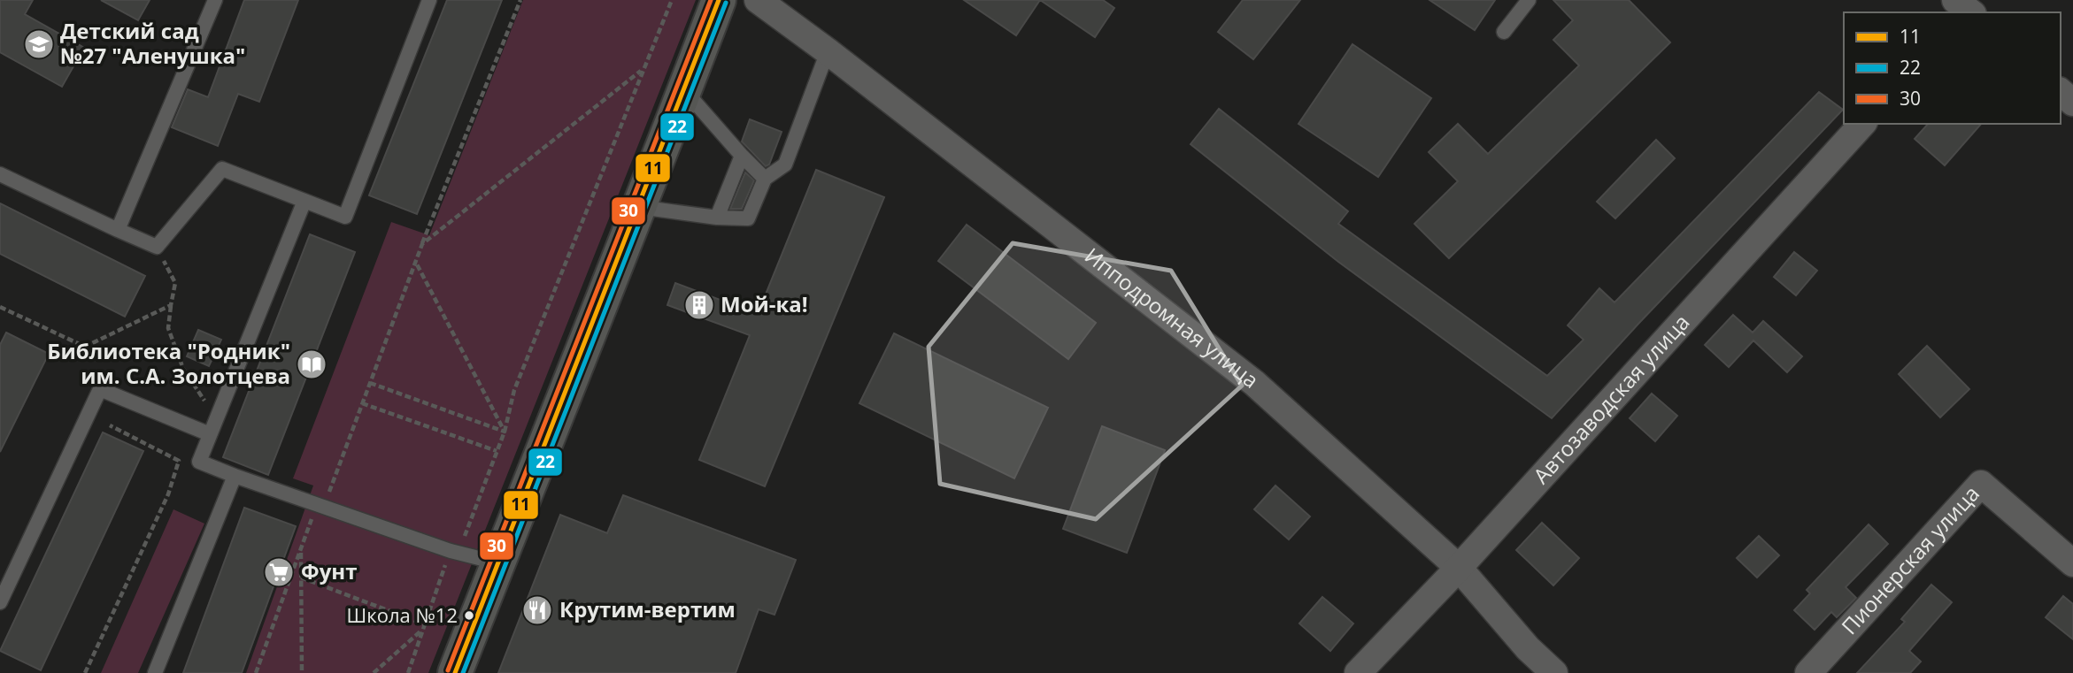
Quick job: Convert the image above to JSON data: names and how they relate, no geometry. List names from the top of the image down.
{
  "streets": {
    "street": ["Ипподромная улица", "Автозаводская улица", "Пионерская улица"]
  },
  "crossings": [
    ["Ипподромная улица", "Автозаводская улица"]
  ],
  "places": {
    "school or university": ["Детский сад №27 \"Аленушка\""],
    "building": ["Мой-ка!"],
    "library": ["Библиотека \"Родник\" им. С.А. Золотцева"],
    "supermarket": ["Фунт"],
    "restaurant": ["Крутим-вертим"],
    "other": ["Школа №12"]
  },
  "lines": ["transit line 11", "transit line 30", "transit line 22"],
  "legend": ["11", "22", "30"]
}
